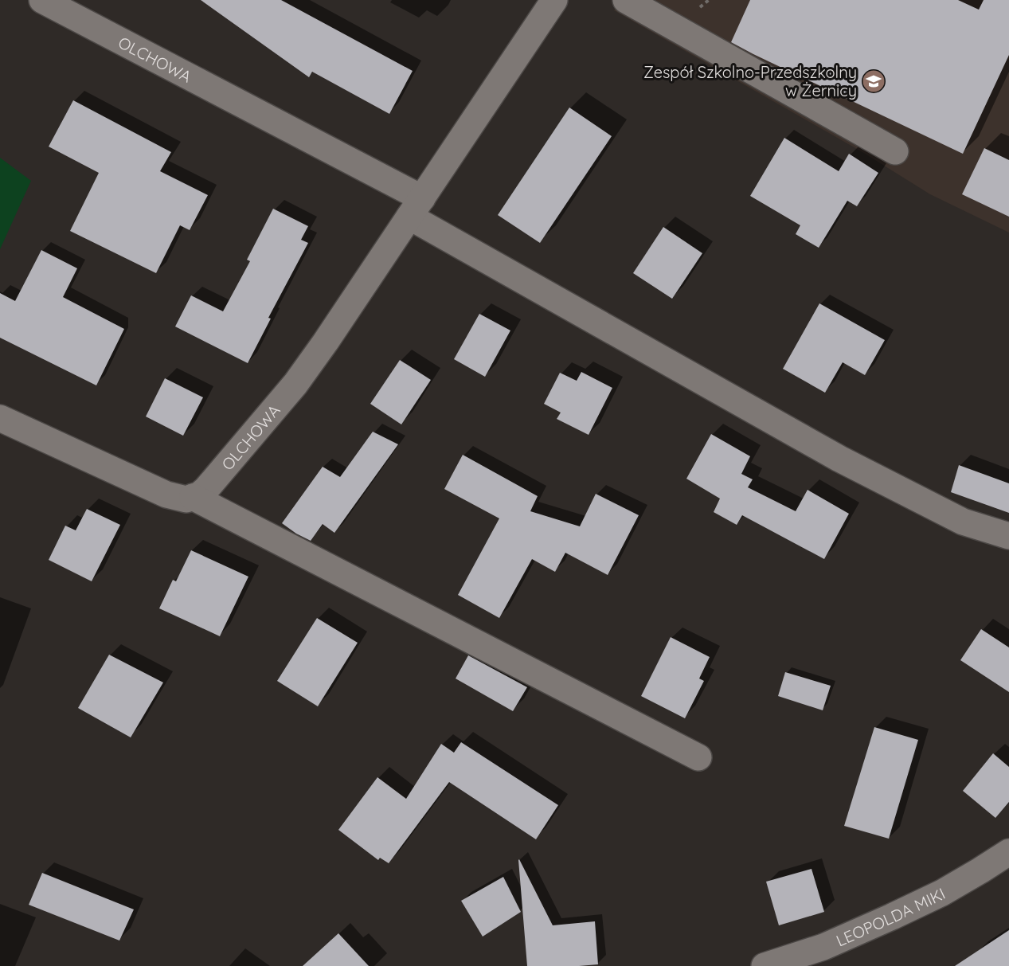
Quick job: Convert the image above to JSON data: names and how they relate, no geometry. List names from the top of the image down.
{
  "streets": {
    "street": ["OLCHOWA", "LEOPOLDA MIKI"]
  },
  "places": {
    "school or university": ["Zespół Szkolno-Przedszkolny w Żernicy"]
  }
}
